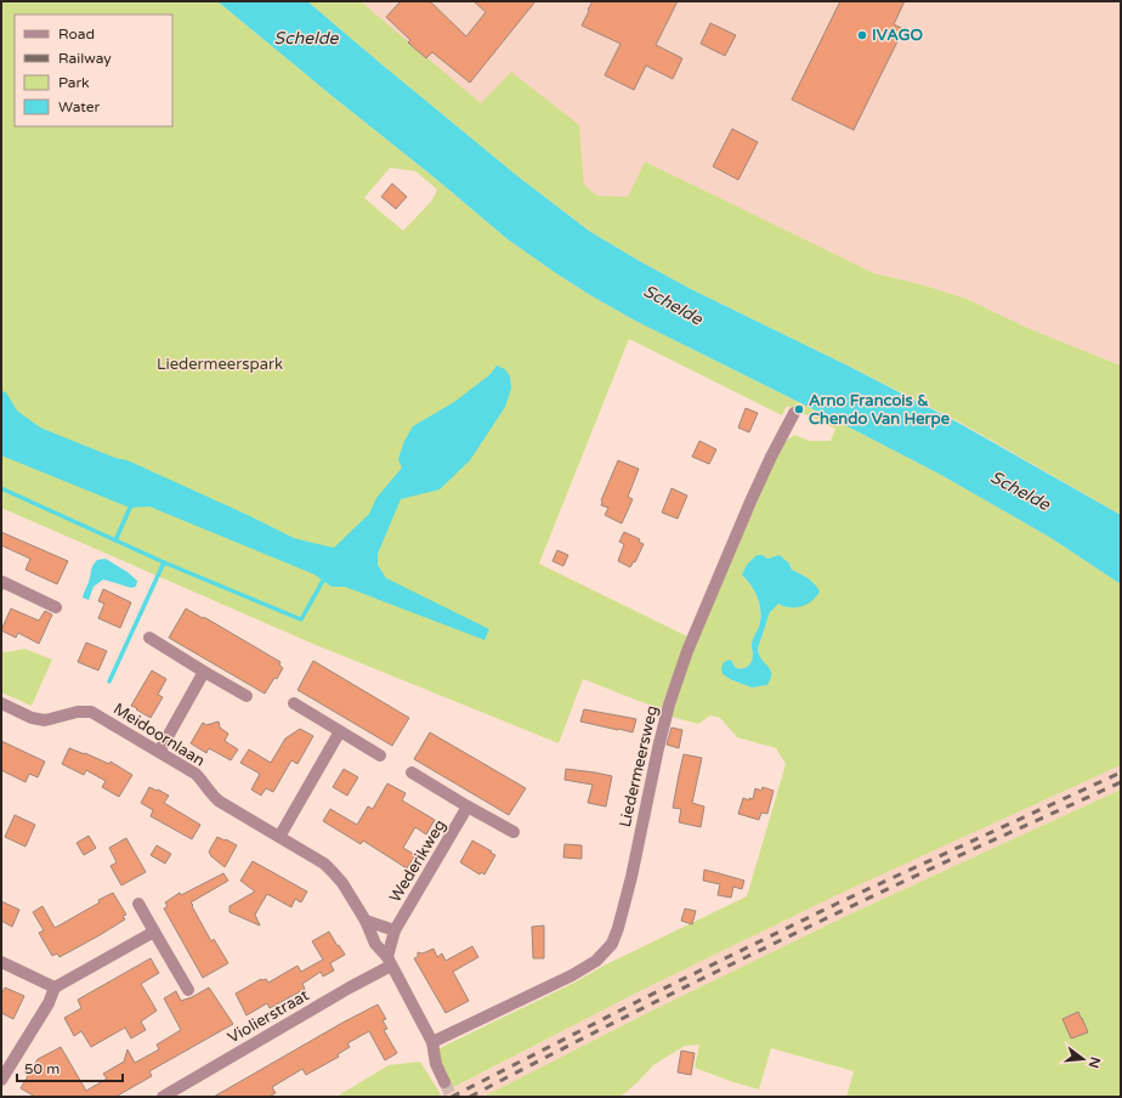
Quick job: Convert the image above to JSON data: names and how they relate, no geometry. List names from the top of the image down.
{
  "streets": {
    "street": [
      "Meidoornlaan",
      "Liedermeersweg",
      "Wederikweg",
      "Violierstraat"
    ]
  },
  "crossings": [
    ["Meidoornlaan", "Liedermeersweg"],
    ["Meidoornlaan", "Violierstraat"]
  ],
  "water": ["Schelde"],
  "parks": ["Liedermeerspark"],
  "places": ["IVAGO", "Arno Francois & Chendo Van Herpe"],
  "legend": [
    "Road",
    "Railway",
    "Park",
    "Water"
  ],
  "scale_bar": "50 m",
  "north": "right"
}
